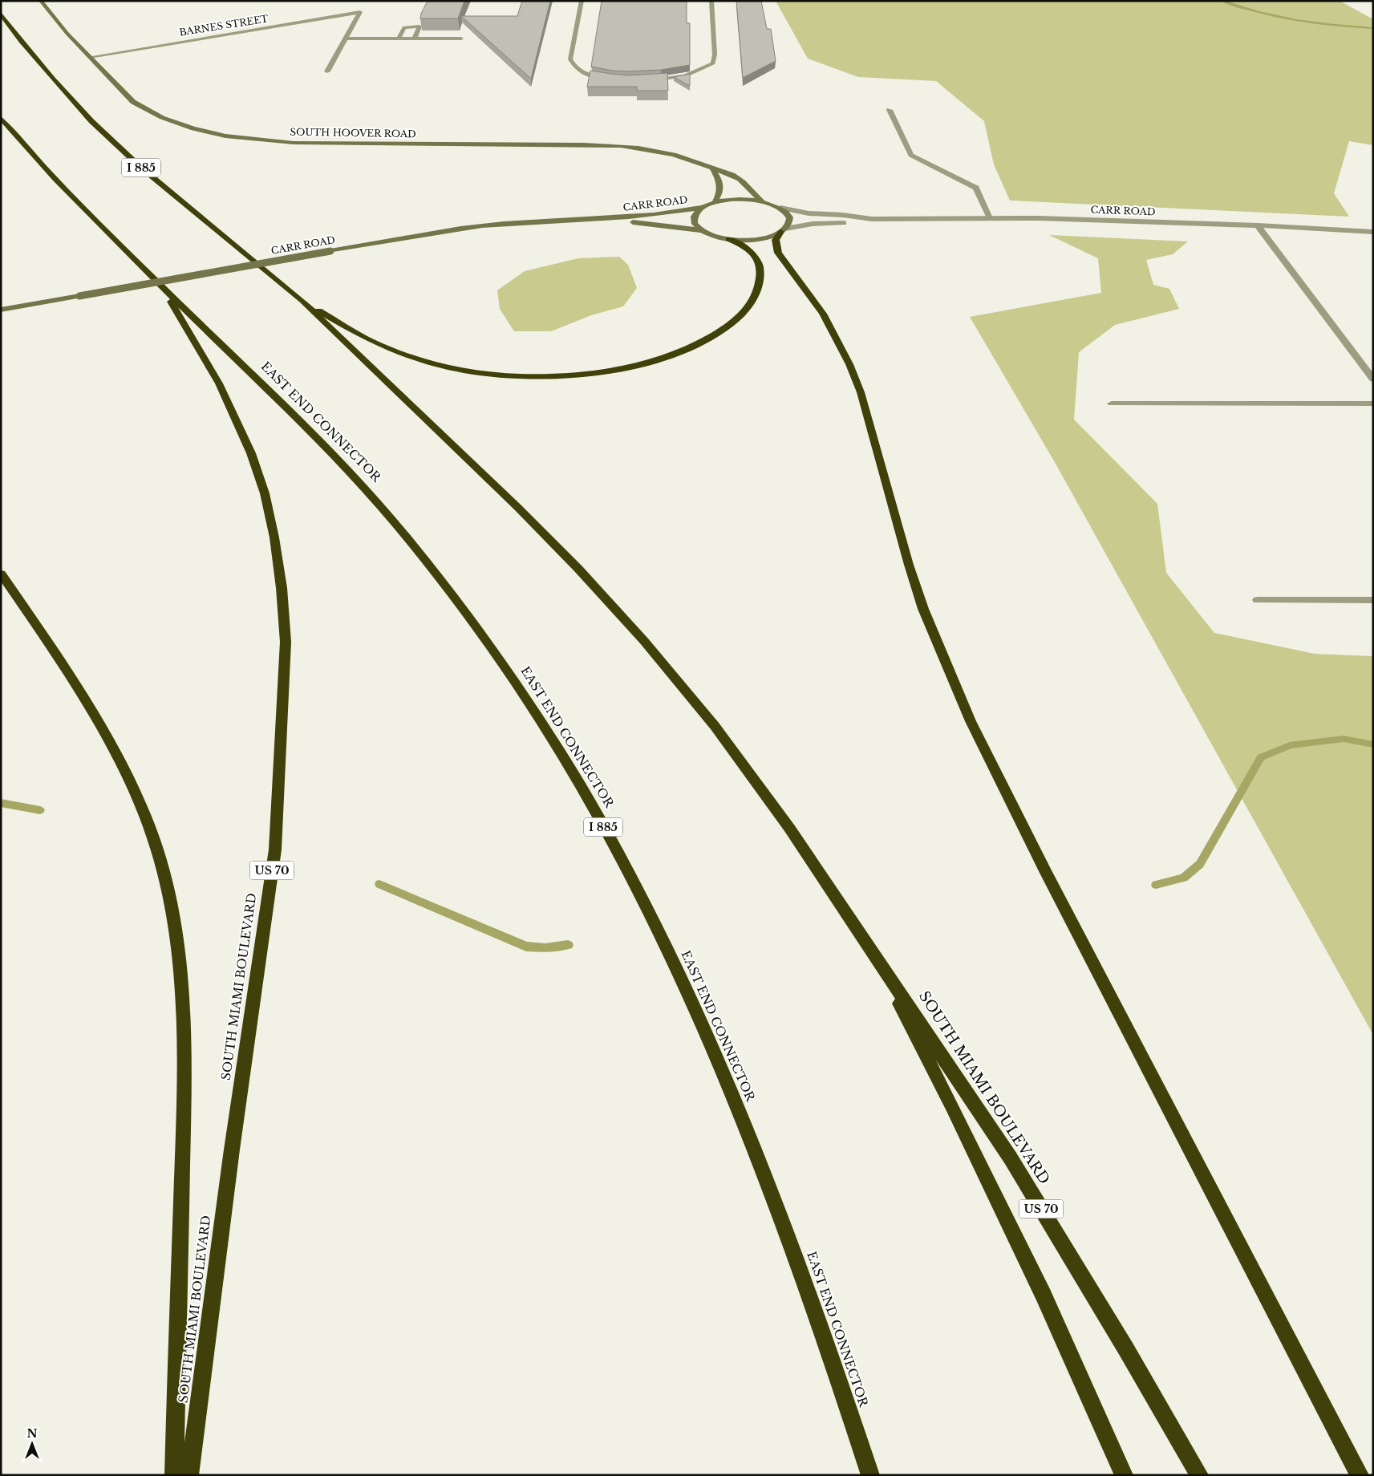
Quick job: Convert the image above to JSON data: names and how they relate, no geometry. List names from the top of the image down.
{
  "streets": {
    "highway": [
      "I 885",
      "EAST END CONNECTOR",
      "US 70",
      "SOUTH MIAMI BOULEVARD"
    ],
    "street": ["BARNES STREET", "SOUTH HOOVER ROAD", "CARR ROAD"]
  },
  "crossings": [
    ["BARNES STREET", "SOUTH HOOVER ROAD"],
    ["SOUTH HOOVER ROAD", "CARR ROAD"],
    ["I 885", "EAST END CONNECTOR"],
    ["I 885", "SOUTH MIAMI BOULEVARD"],
    ["EAST END CONNECTOR", "SOUTH MIAMI BOULEVARD"]
  ],
  "north": "top"
}
